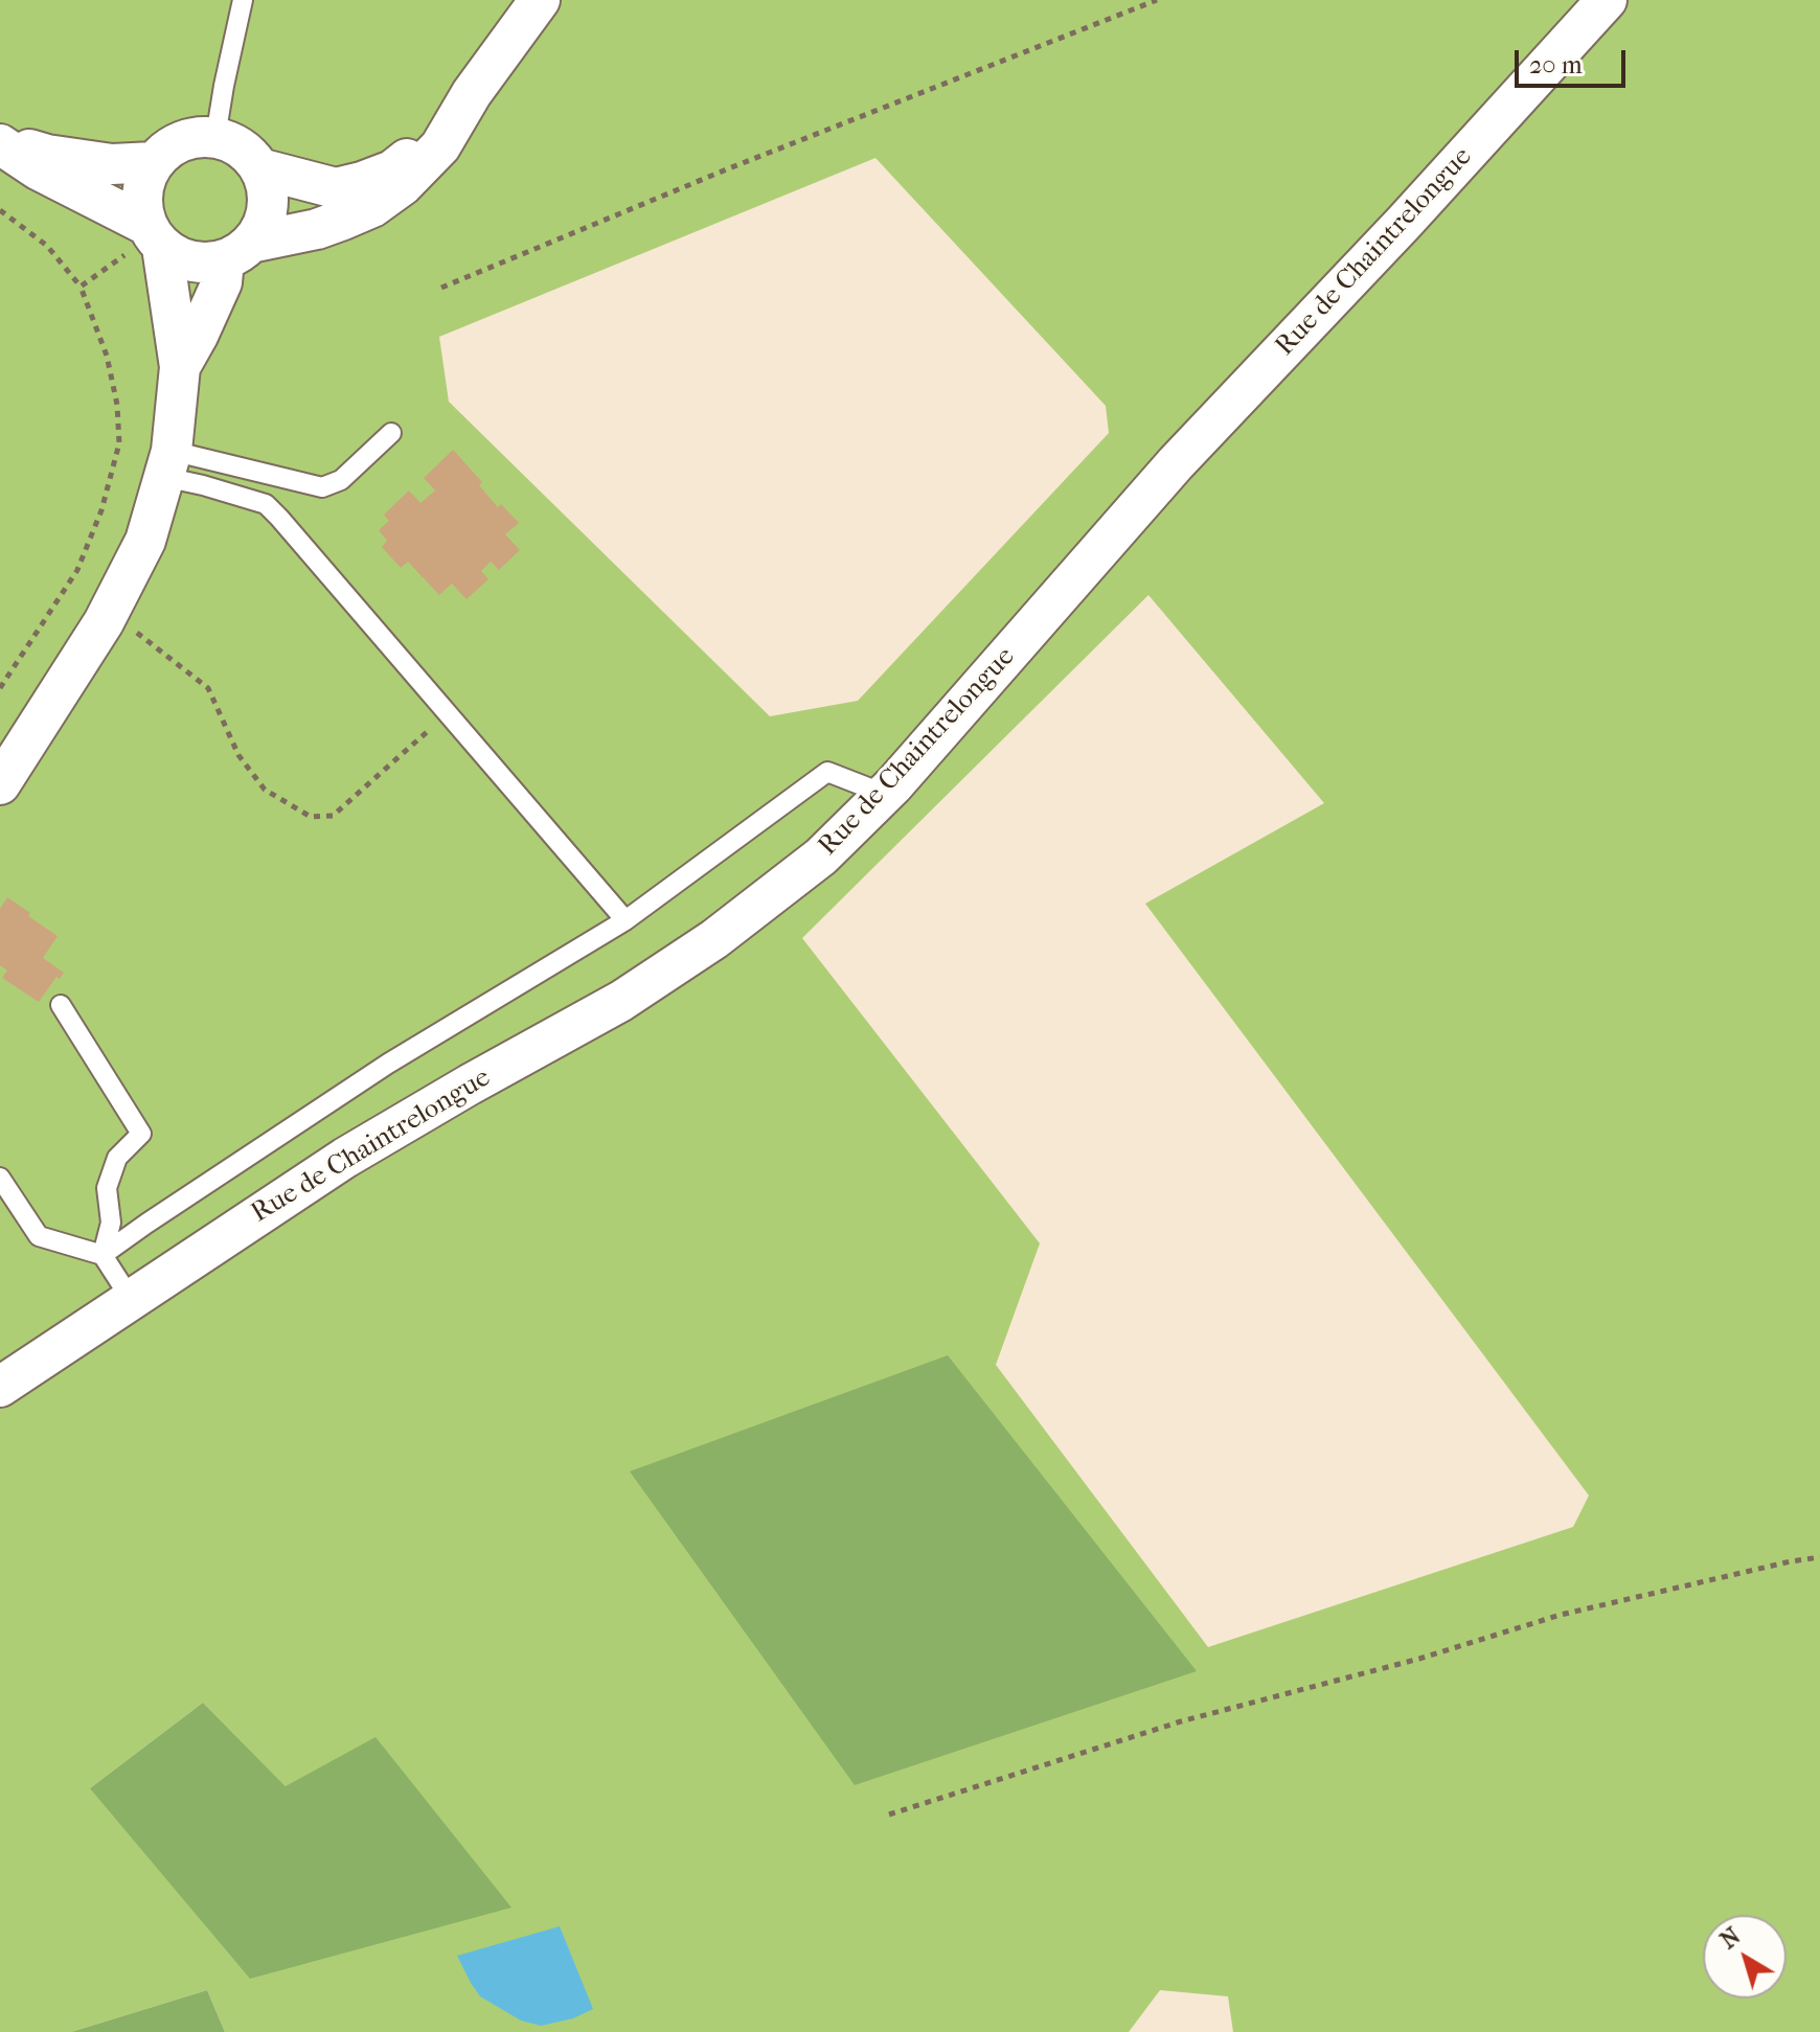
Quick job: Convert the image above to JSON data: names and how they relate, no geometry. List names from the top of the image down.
{
  "streets": {
    "street": ["Rue de Chaintrelongue"]
  },
  "scale_bar": "20 m",
  "north": "top left"
}
